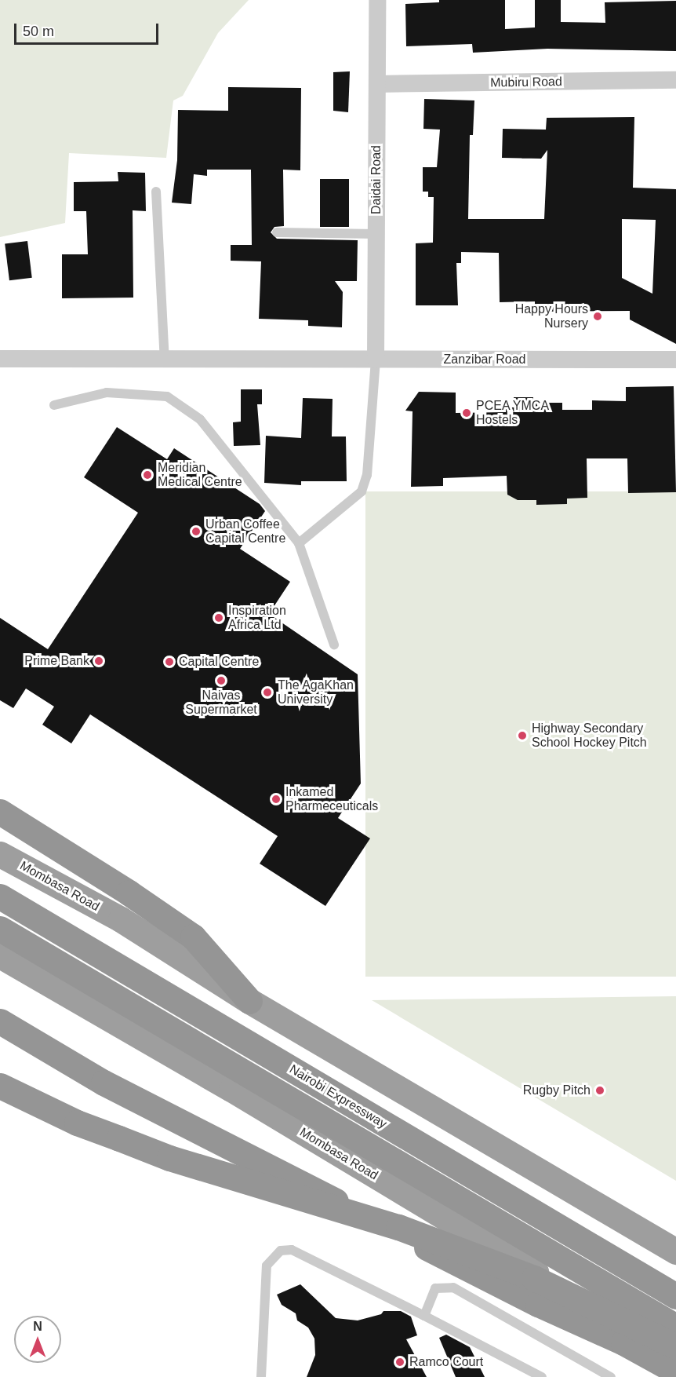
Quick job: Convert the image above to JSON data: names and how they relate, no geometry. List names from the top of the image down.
{
  "streets": {
    "highway": ["Mombasa Road", "Nairobi Expressway"],
    "street": ["Mubiru Road", "Daidai Road", "Zanzibar Road"]
  },
  "crossings": [
    ["Mubiru Road", "Daidai Road"],
    ["Daidai Road", "Zanzibar Road"]
  ],
  "places": [
    "Happy Hours Nursery",
    "PCEA YMCA Hostels",
    "Meridian Medical Centre",
    "Urban Coffee Capital Centre",
    "Inspiration Africa Ltd",
    "Prime Bank",
    "Capital Centre",
    "Naivas Supermarket",
    "The AgaKhan University",
    "Highway Secondary School Hockey Pitch",
    "Inkamed Pharmeceuticals",
    "Rugby Pitch",
    "Ramco Court"
  ],
  "scale_bar": "50 m",
  "north": "top"
}
